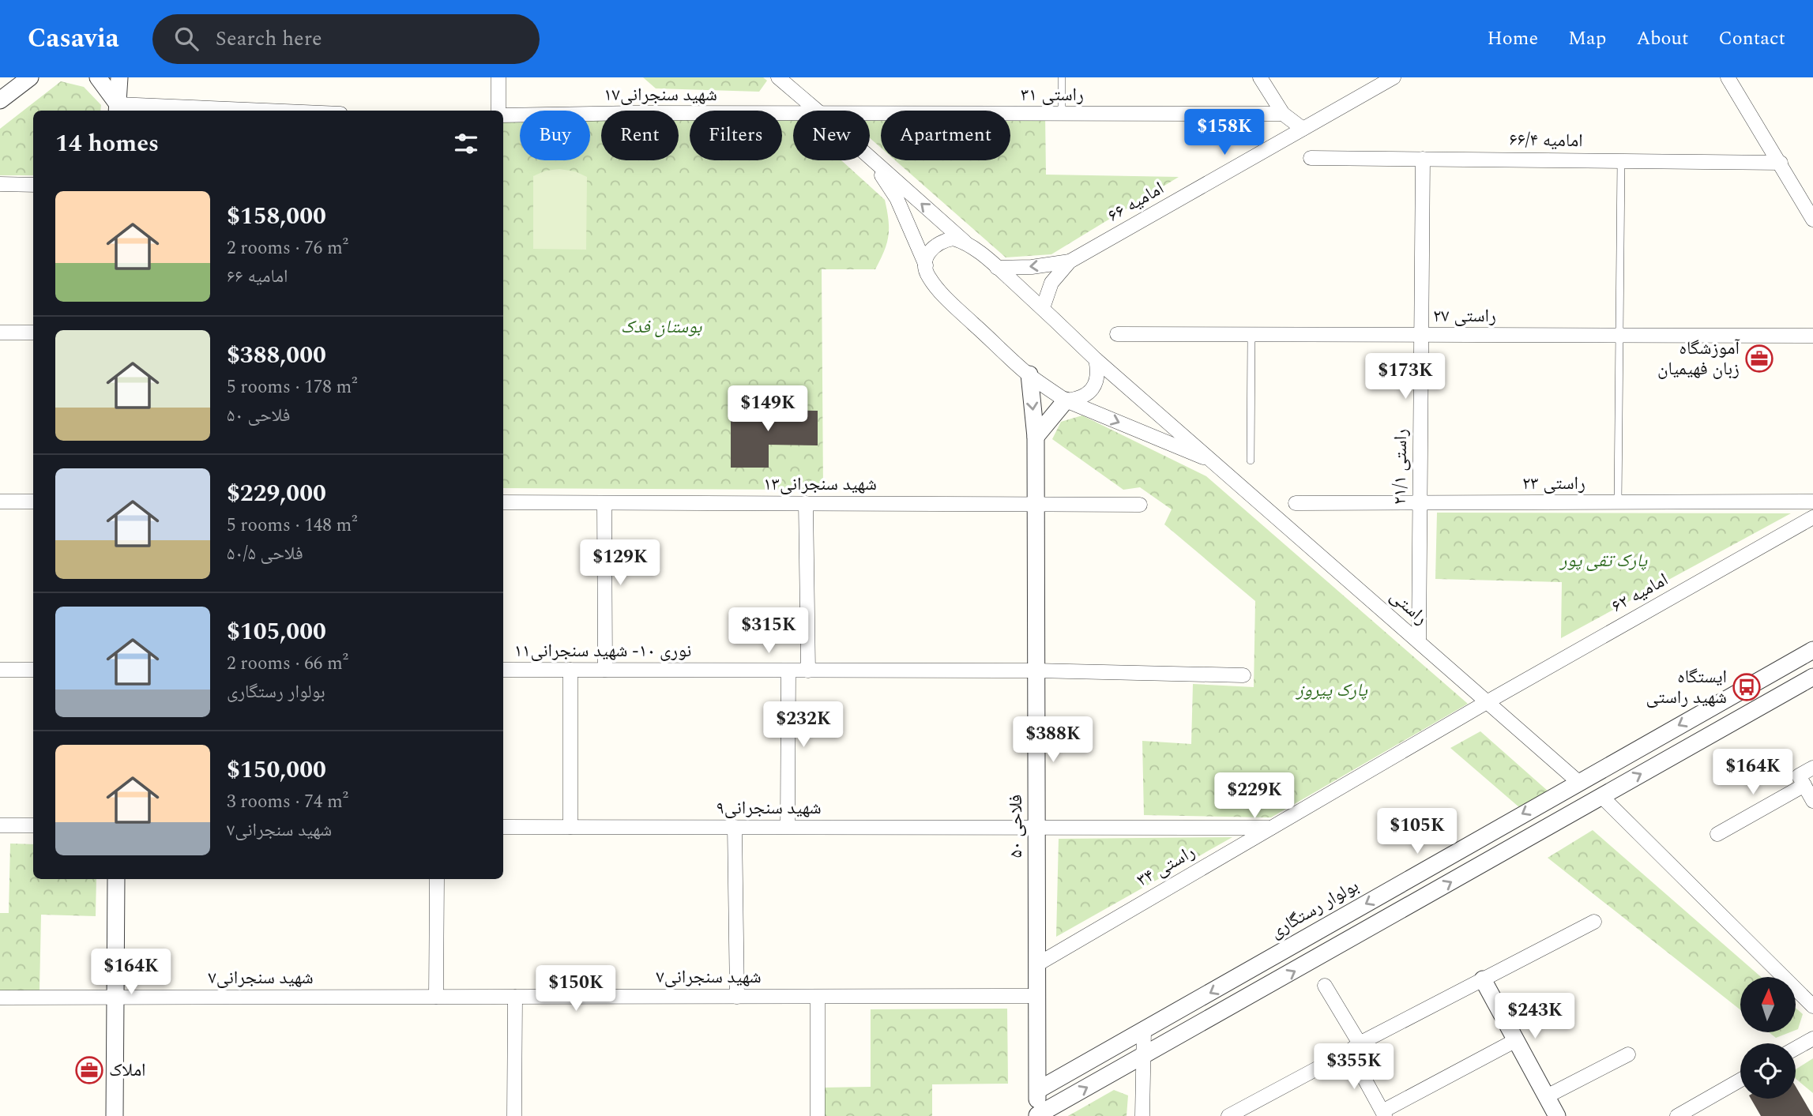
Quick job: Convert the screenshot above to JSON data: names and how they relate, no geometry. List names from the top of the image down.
{
  "streets": {
    "street": [
      "شهید سنجرانی۱۷",
      "راستی ۳۱",
      "امامیه ۶۶/۴",
      "امامیه ۶۶",
      "راستی ۲۷",
      "راستی ۲۱/۱",
      "راستی ۲۳",
      "شهید سنجرانی۱۳",
      "امامیه ۶۲",
      "راستی",
      "نوری ۱۰- شهید سنجرانی۱۱",
      "شهید سنجرانی۹",
      "فلاحی ۵۰",
      "راستی ۳۴",
      "بولوار رستگاری",
      "شهید سنجرانی۷"
    ]
  },
  "crossings": [
    ["امامیه ۶۶/۴", "راستی ۲۱/۱"],
    ["راستی ۲۷", "راستی ۲۱/۱"],
    ["راستی ۲۱/۱", "راستی ۲۳"],
    ["راستی ۲۱/۱", "راستی"],
    ["شهید سنجرانی۱۳", "فلاحی ۵۰"],
    ["امامیه ۶۲", "راستی"],
    ["امامیه ۶۲", "راستی ۳۴"],
    ["راستی", "فلاحی ۵۰"],
    ["راستی", "راستی ۳۴"],
    ["راستی", "بولوار رستگاری"],
    ["نوری ۱۰- شهید سنجرانی۱۱", "فلاحی ۵۰"],
    ["شهید سنجرانی۹", "فلاحی ۵۰"],
    ["شهید سنجرانی۹", "راستی ۳۴"],
    ["فلاحی ۵۰", "راستی ۳۴"],
    ["فلاحی ۵۰", "بولوار رستگاری"],
    ["فلاحی ۵۰", "شهید سنجرانی۷"]
  ],
  "parks": ["بوستان فدک", "پارک تقی پور", "پارک پیروز"],
  "places": {
    "office": ["آموزشگاه زبان فهیمیان", "املاک"],
    "bus stop": ["ایستگاه شهید راستی"]
  },
  "north": "top",
  "page": {
    "header": "Casavia",
    "search": "Search here",
    "nav": [
      "Home",
      "Map",
      "About",
      "Contact"
    ],
    "price": [
      "$158K",
      "$173K",
      "$149K",
      "$129K",
      "$315K",
      "$232K",
      "$388K",
      "$164K",
      "$229K",
      "$105K",
      "$164K",
      "$150K",
      "$243K",
      "$355K"
    ],
    "chip": [
      "Buy",
      "Rent",
      "Filters",
      "New",
      "Apartment"
    ],
    "heading": "14 homes",
    "list": [
      {
        "name": "$158,000",
        "note": "2 rooms · 76 m² · امامیه ۶۶"
      },
      {
        "name": "$388,000",
        "note": "5 rooms · 178 m² · فلاحی ۵۰"
      },
      {
        "name": "$229,000",
        "note": "5 rooms · 148 m² · فلاحی ۵۰/۵"
      },
      {
        "name": "$105,000",
        "note": "2 rooms · 66 m² · بولوار رستگاری"
      },
      {
        "name": "$150,000",
        "note": "3 rooms · 74 m² · شهید سنجرانی۷"
      }
    ]
  }
}
